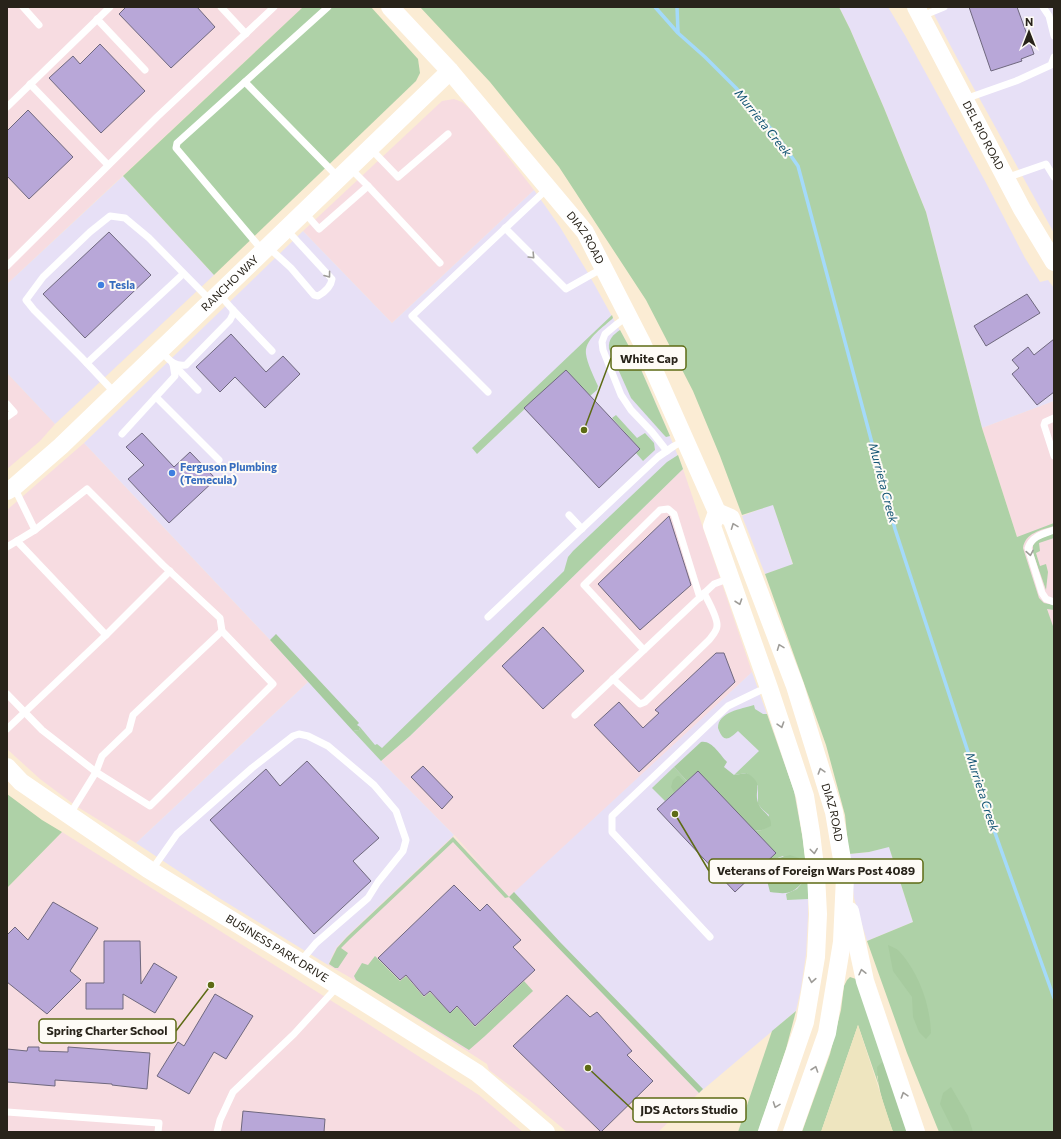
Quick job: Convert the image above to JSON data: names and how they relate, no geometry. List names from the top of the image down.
{
  "streets": {
    "main road": [
      "DEL RIO ROAD",
      "DIAZ ROAD",
      "RANCHO WAY",
      "BUSINESS PARK DRIVE"
    ]
  },
  "crossings": [
    ["DIAZ ROAD", "RANCHO WAY"]
  ],
  "water": ["Murrieta Creek"],
  "places": [
    "Tesla",
    "White Cap",
    "Ferguson Plumbing (Temecula)",
    "Veterans of Foreign Wars Post 4089",
    "Spring Charter School",
    "JDS Actors Studio"
  ],
  "north": "top"
}
